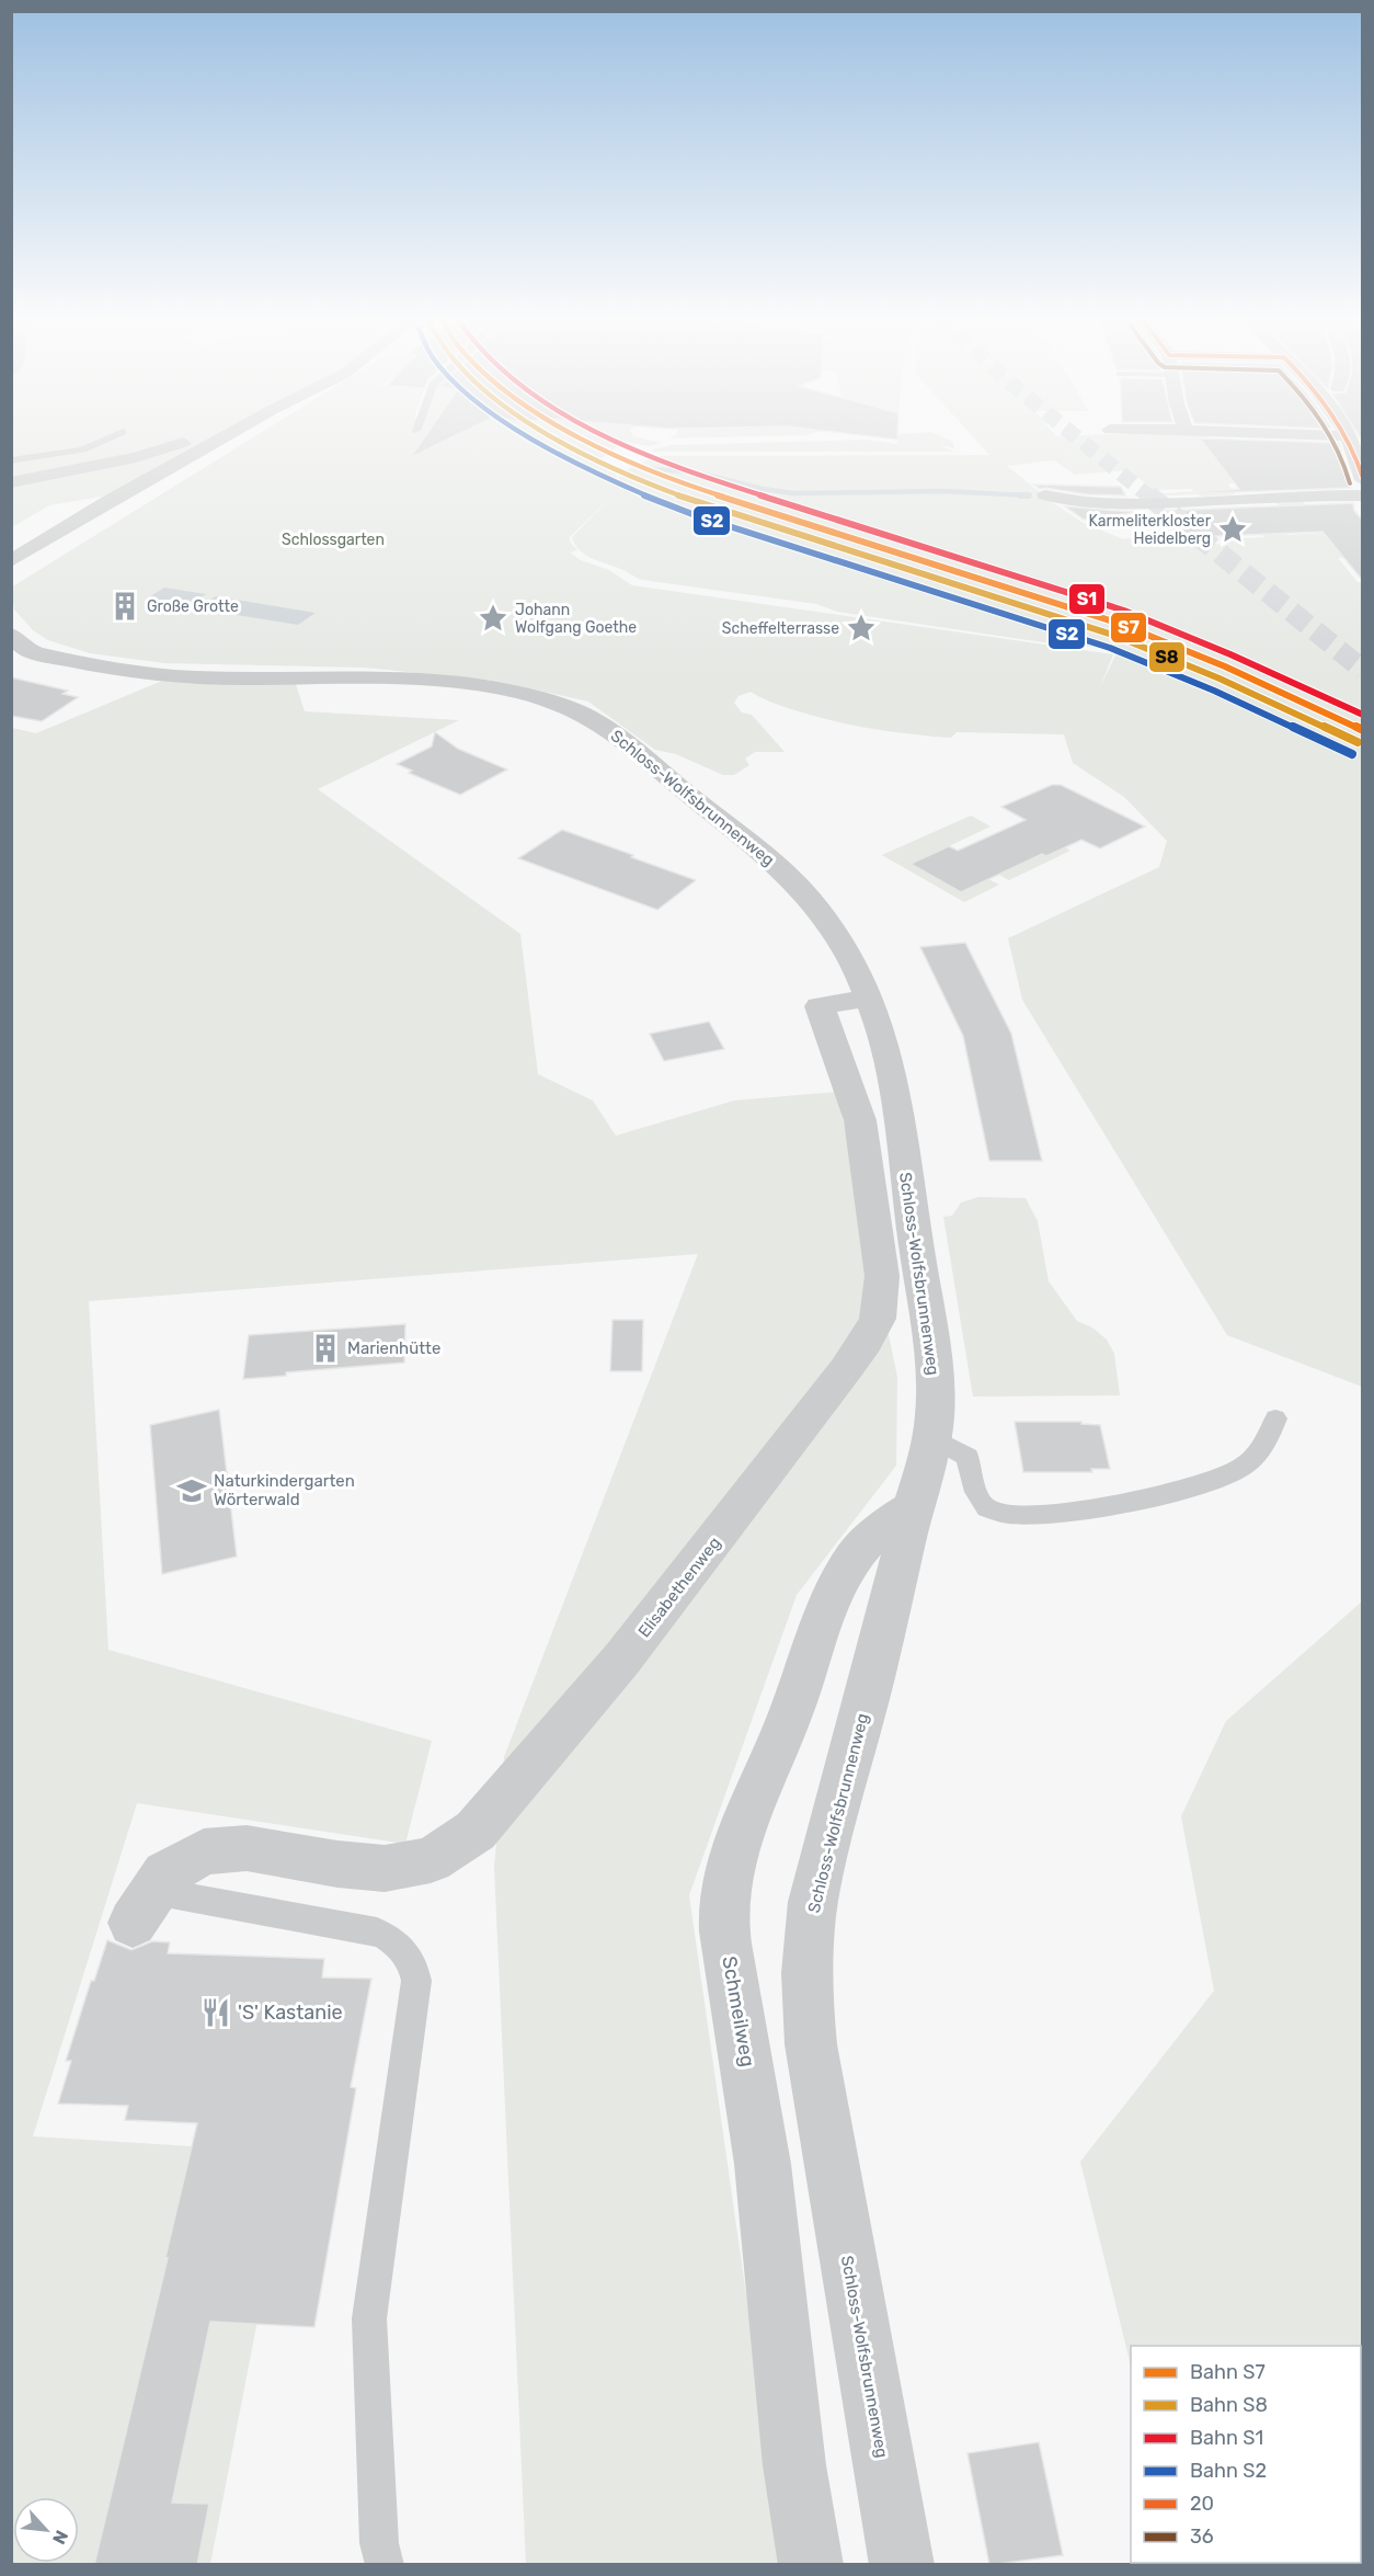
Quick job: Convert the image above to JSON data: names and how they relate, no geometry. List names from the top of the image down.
{
  "streets": {
    "street": ["Schloss-Wolfsbrunnenweg", "Elisabethenweg", "Schmeilweg"]
  },
  "crossings": [
    ["Schloss-Wolfsbrunnenweg", "Elisabethenweg"],
    ["Schloss-Wolfsbrunnenweg", "Schmeilweg"]
  ],
  "parks": ["Schlossgarten"],
  "places": {
    "place": ["Karmeliterkloster Heidelberg", "Johann Wolfgang Goethe", "Scheffelterrasse"],
    "building": ["Große Grotte", "Marienhütte"],
    "school or university": ["Naturkindergarten Wörterwald"],
    "restaurant": ["'S' Kastanie"]
  },
  "lines": [
    "rail line S7",
    "rail line S8",
    "rail line S1",
    "rail line S2",
    "transit line 20",
    "transit line 36"
  ],
  "legend": [
    "Bahn S7",
    "Bahn S8",
    "Bahn S1",
    "Bahn S2",
    "20",
    "36"
  ],
  "north": "bottom right"
}
